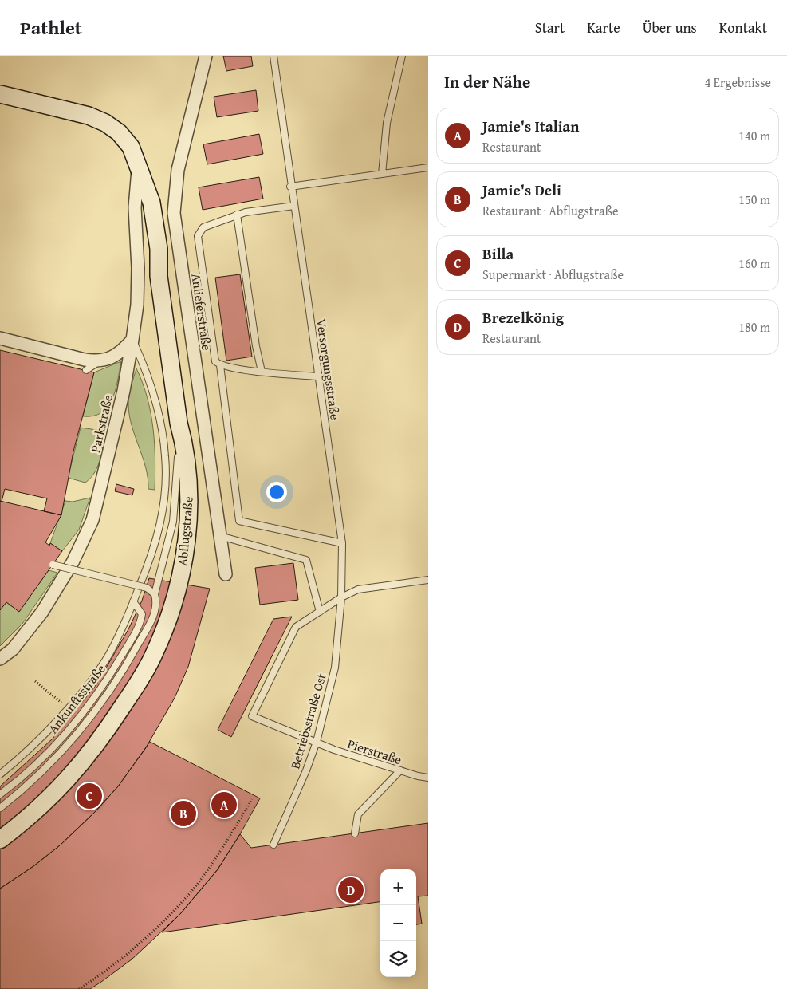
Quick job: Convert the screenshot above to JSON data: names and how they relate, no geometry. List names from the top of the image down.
{
  "streets": {
    "street": ["Anlieferstraße", "Parkstraße", "Abflugstraße"],
    "lane": [
      "Versorgungsstraße",
      "Ankunftsstraße",
      "Betriebsstraße Ost",
      "Pierstraße"
    ]
  },
  "crossings": [
    ["Versorgungsstraße", "Betriebsstraße Ost"],
    ["Parkstraße", "Abflugstraße"],
    ["Betriebsstraße Ost", "Pierstraße"]
  ],
  "page": {
    "header": "Pathlet",
    "nav": [
      "Start",
      "Karte",
      "Über uns",
      "Kontakt"
    ],
    "heading": ["In der Nähe", "4 Ergebnisse"],
    "list": [
      {
        "mark": "A",
        "name": "Jamie's Italian",
        "note": "Restaurant",
        "value": "140 m"
      },
      {
        "mark": "B",
        "name": "Jamie's Deli",
        "note": "Restaurant · Abflugstraße",
        "value": "150 m"
      },
      {
        "mark": "C",
        "name": "Billa",
        "note": "Supermarkt · Abflugstraße",
        "value": "160 m"
      },
      {
        "mark": "D",
        "name": "Brezelkönig",
        "note": "Restaurant",
        "value": "180 m"
      }
    ],
    "pins": [
      "C",
      "A",
      "B",
      "D"
    ],
    "map_buttons": ["+", "−"]
  }
}
